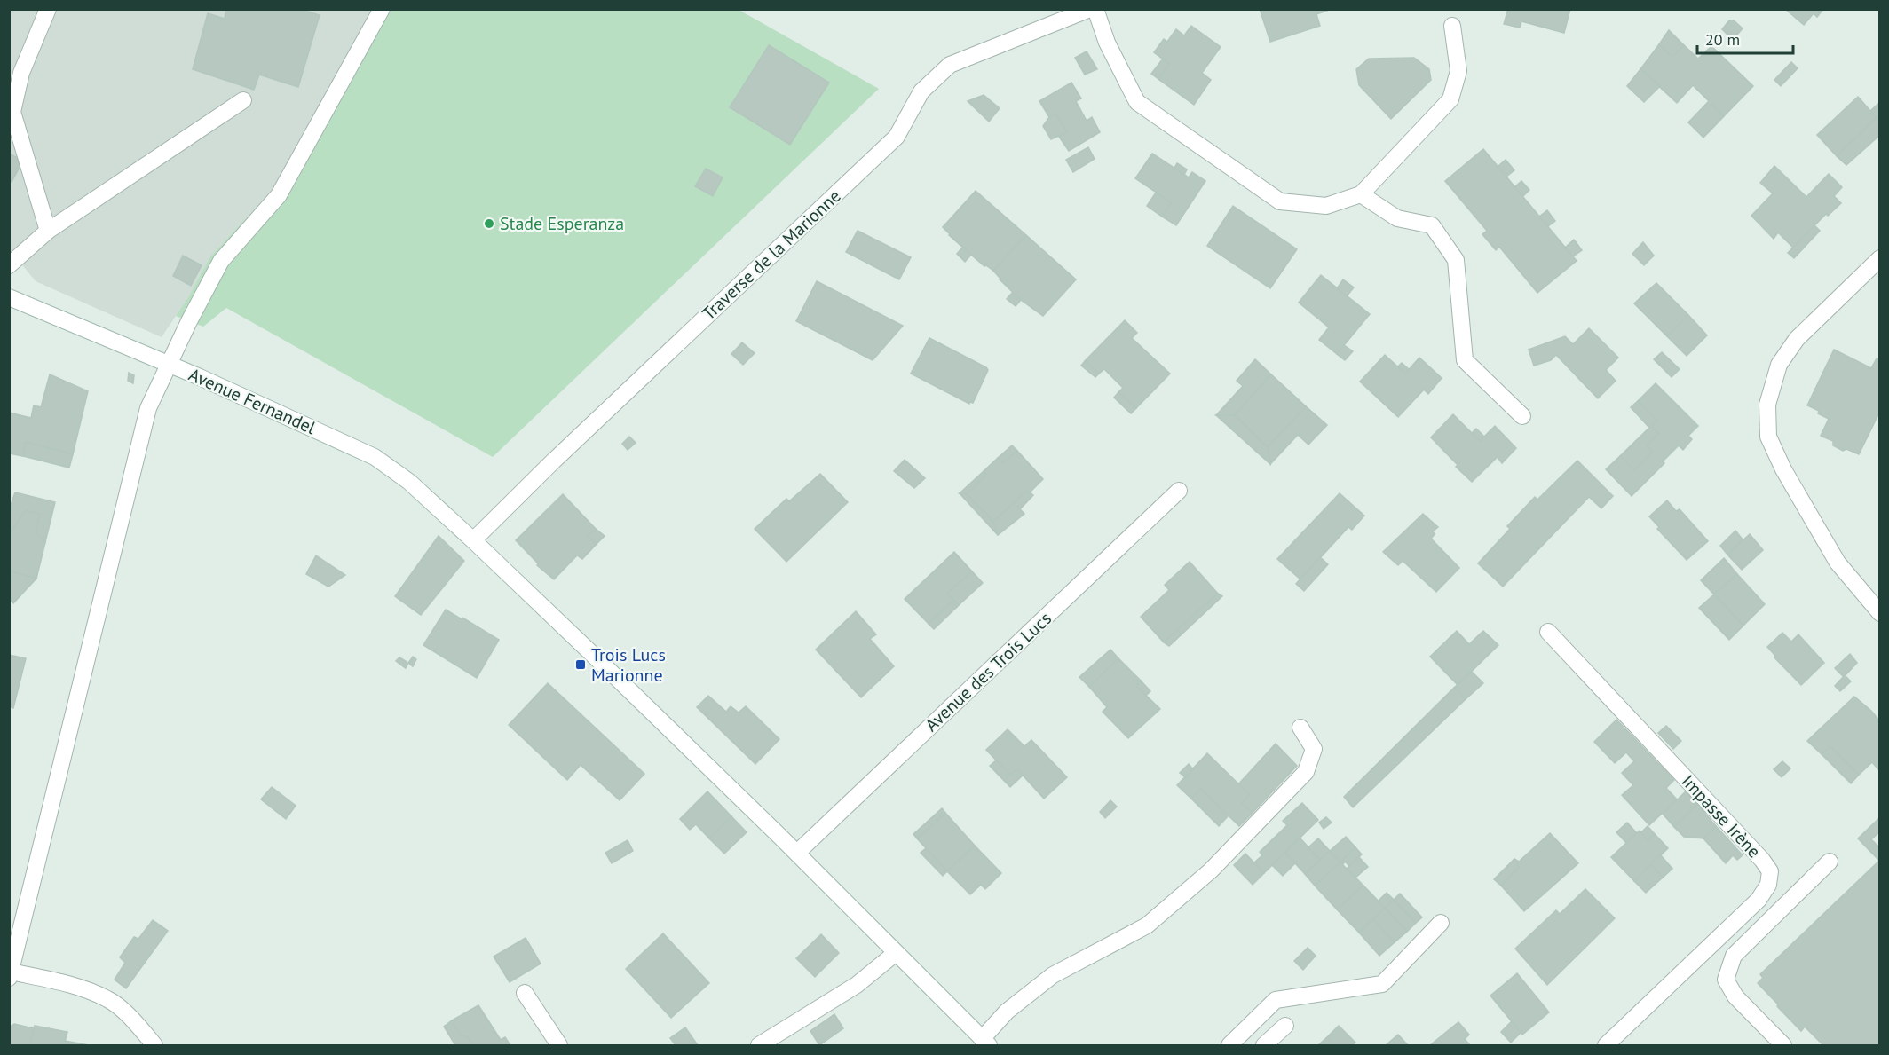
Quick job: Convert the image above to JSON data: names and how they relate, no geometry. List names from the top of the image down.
{
  "streets": {
    "street": [
      "Traverse de la Marionne",
      "Avenue Fernandel",
      "Avenue des Trois Lucs",
      "Impasse Irène"
    ]
  },
  "crossings": [
    ["Traverse de la Marionne", "Avenue Fernandel"]
  ],
  "places": {
    "other": ["Stade Esperanza"],
    "transit": ["Trois Lucs Marionne"]
  },
  "scale_bar": "20 m"
}
